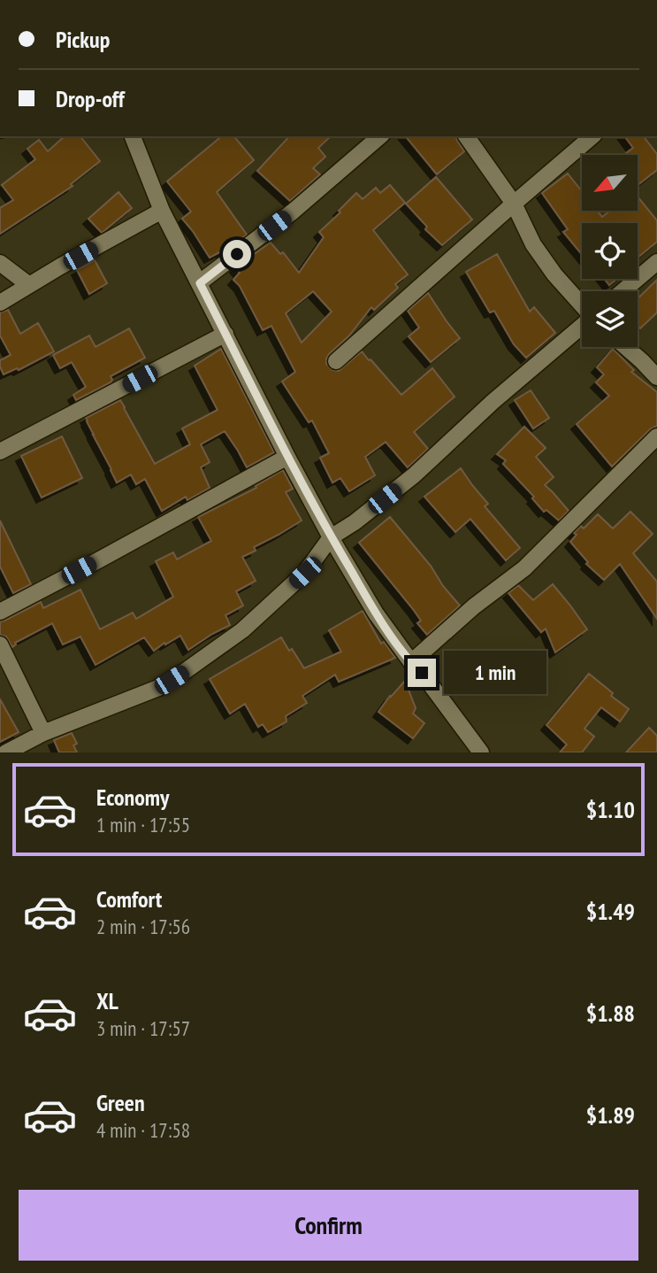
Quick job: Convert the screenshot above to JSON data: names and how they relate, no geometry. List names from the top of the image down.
{
  "north": "bottom left",
  "page": {
    "banner": ["Pickup", "Drop-off"],
    "bubble": "1 min",
    "list": [
      {
        "name": "Economy",
        "note": "1 min · 17:55",
        "value": "$1.10"
      },
      {
        "name": "Comfort",
        "note": "2 min · 17:56",
        "value": "$1.49"
      },
      {
        "name": "XL",
        "note": "3 min · 17:57",
        "value": "$1.88"
      },
      {
        "name": "Green",
        "note": "4 min · 17:58",
        "value": "$1.89"
      }
    ],
    "buttons": "Confirm"
  }
}
